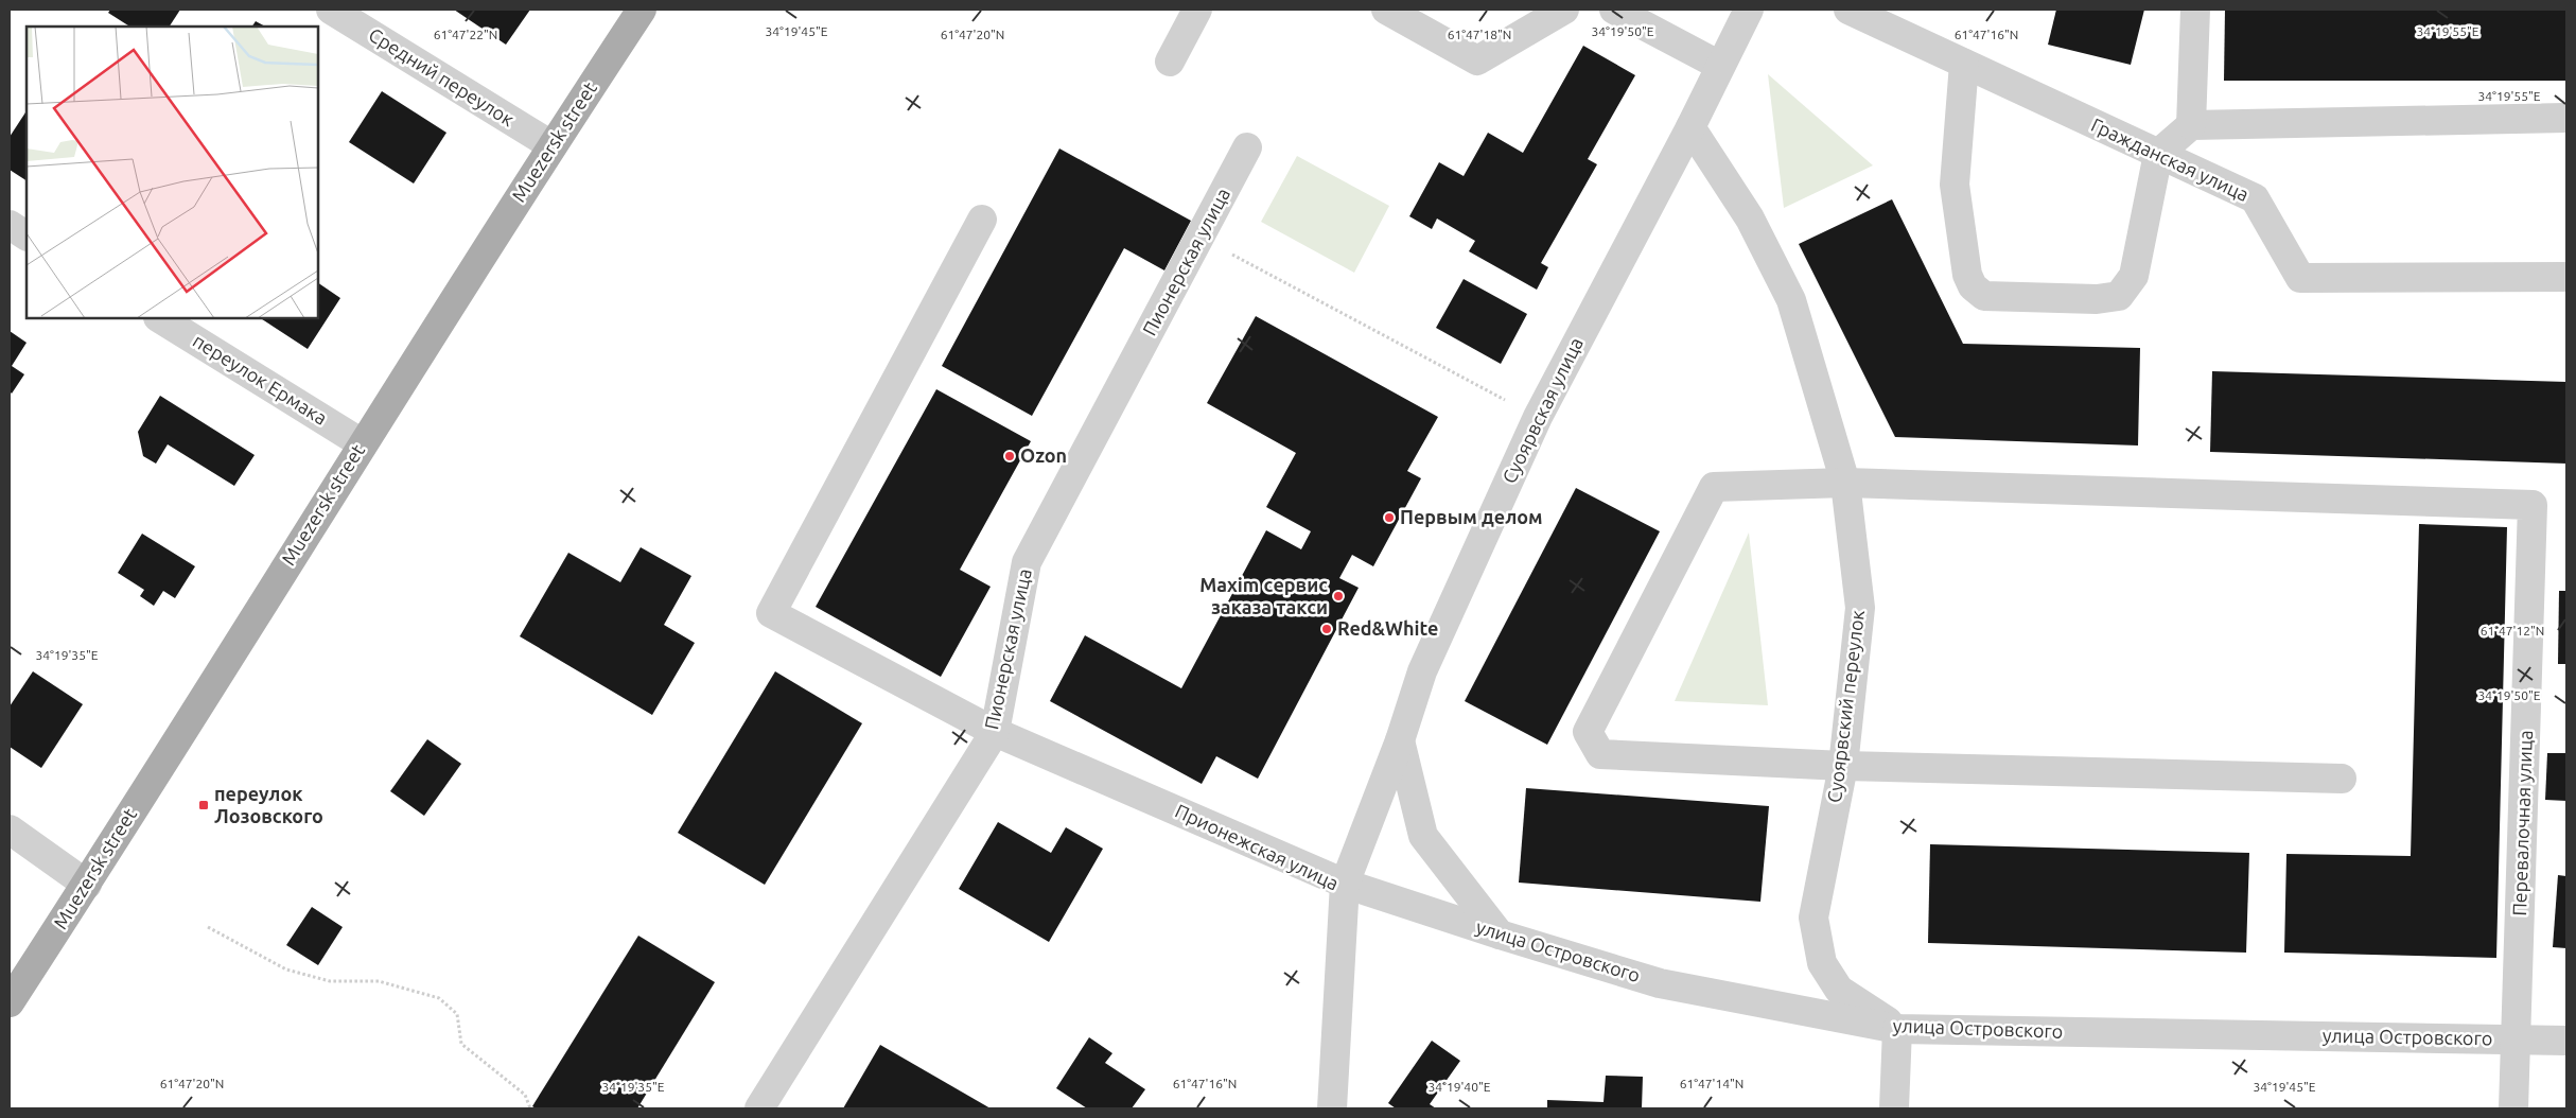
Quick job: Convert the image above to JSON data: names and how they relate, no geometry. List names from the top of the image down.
{
  "streets": {
    "main road": ["Muezersk street"],
    "street": [
      "Средний переулок",
      "Гражданская улица",
      "Пионерская улица",
      "переулок Ермака",
      "Суоярвская улица",
      "Суоярвский переулок",
      "Перевалочная улица",
      "Прионежская улица",
      "улица Островского"
    ]
  },
  "crossings": [
    ["Средний переулок", "Muezersk street"],
    ["Muezersk street", "переулок Ермака"],
    ["Пионерская улица", "Прионежская улица"],
    ["Суоярвская улица", "Суоярвский переулок"],
    ["Суоярвская улица", "Прионежская улица"],
    ["Суоярвская улица", "улица Островского"],
    ["Суоярвский переулок", "Перевалочная улица"],
    ["Суоярвский переулок", "улица Островского"],
    ["Перевалочная улица", "улица Островского"],
    ["Прионежская улица", "улица Островского"]
  ],
  "places": {
    "other": [
      "Ozon",
      "Первым делом",
      "Maxim сервис заказа такси",
      "Red&White"
    ],
    "transit": ["переулок Лозовского"]
  },
  "coordinates": [
    "34°19'45\"E",
    "34°19'50\"E",
    "34°19'55\"E",
    "61°47'22\"N",
    "61°47'20\"N",
    "61°47'18\"N",
    "61°47'16\"N",
    "61°47'12\"N",
    "34°19'35\"E",
    "61°47'14\"N",
    "34°19'40\"E"
  ]
}
